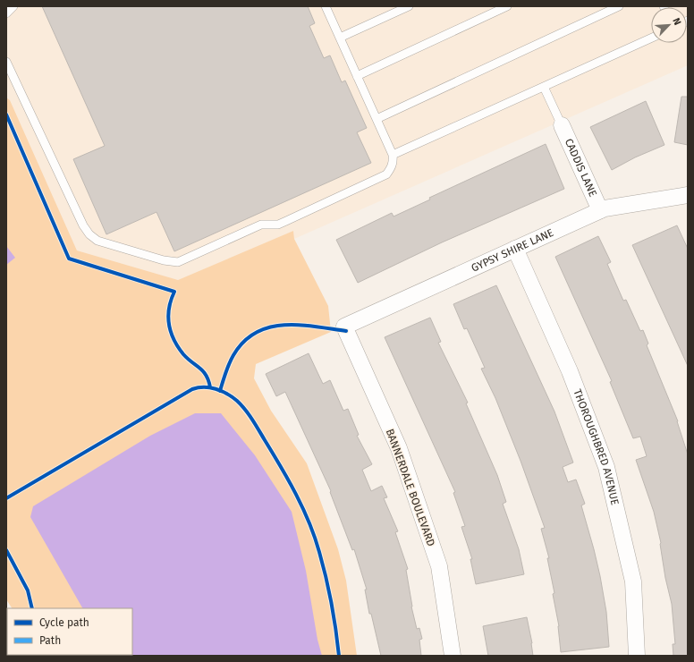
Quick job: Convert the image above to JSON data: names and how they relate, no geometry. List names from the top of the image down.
{
  "streets": {
    "street": [
      "CADDIS LANE",
      "GYPSY SHIRE LANE",
      "THOROUGHBRED AVENUE",
      "BANNERDALE BOULEVARD"
    ]
  },
  "crossings": [
    ["CADDIS LANE", "GYPSY SHIRE LANE"],
    ["GYPSY SHIRE LANE", "THOROUGHBRED AVENUE"],
    ["GYPSY SHIRE LANE", "BANNERDALE BOULEVARD"]
  ],
  "legend": ["Cycle path", "Path"],
  "north": "top right"
}
